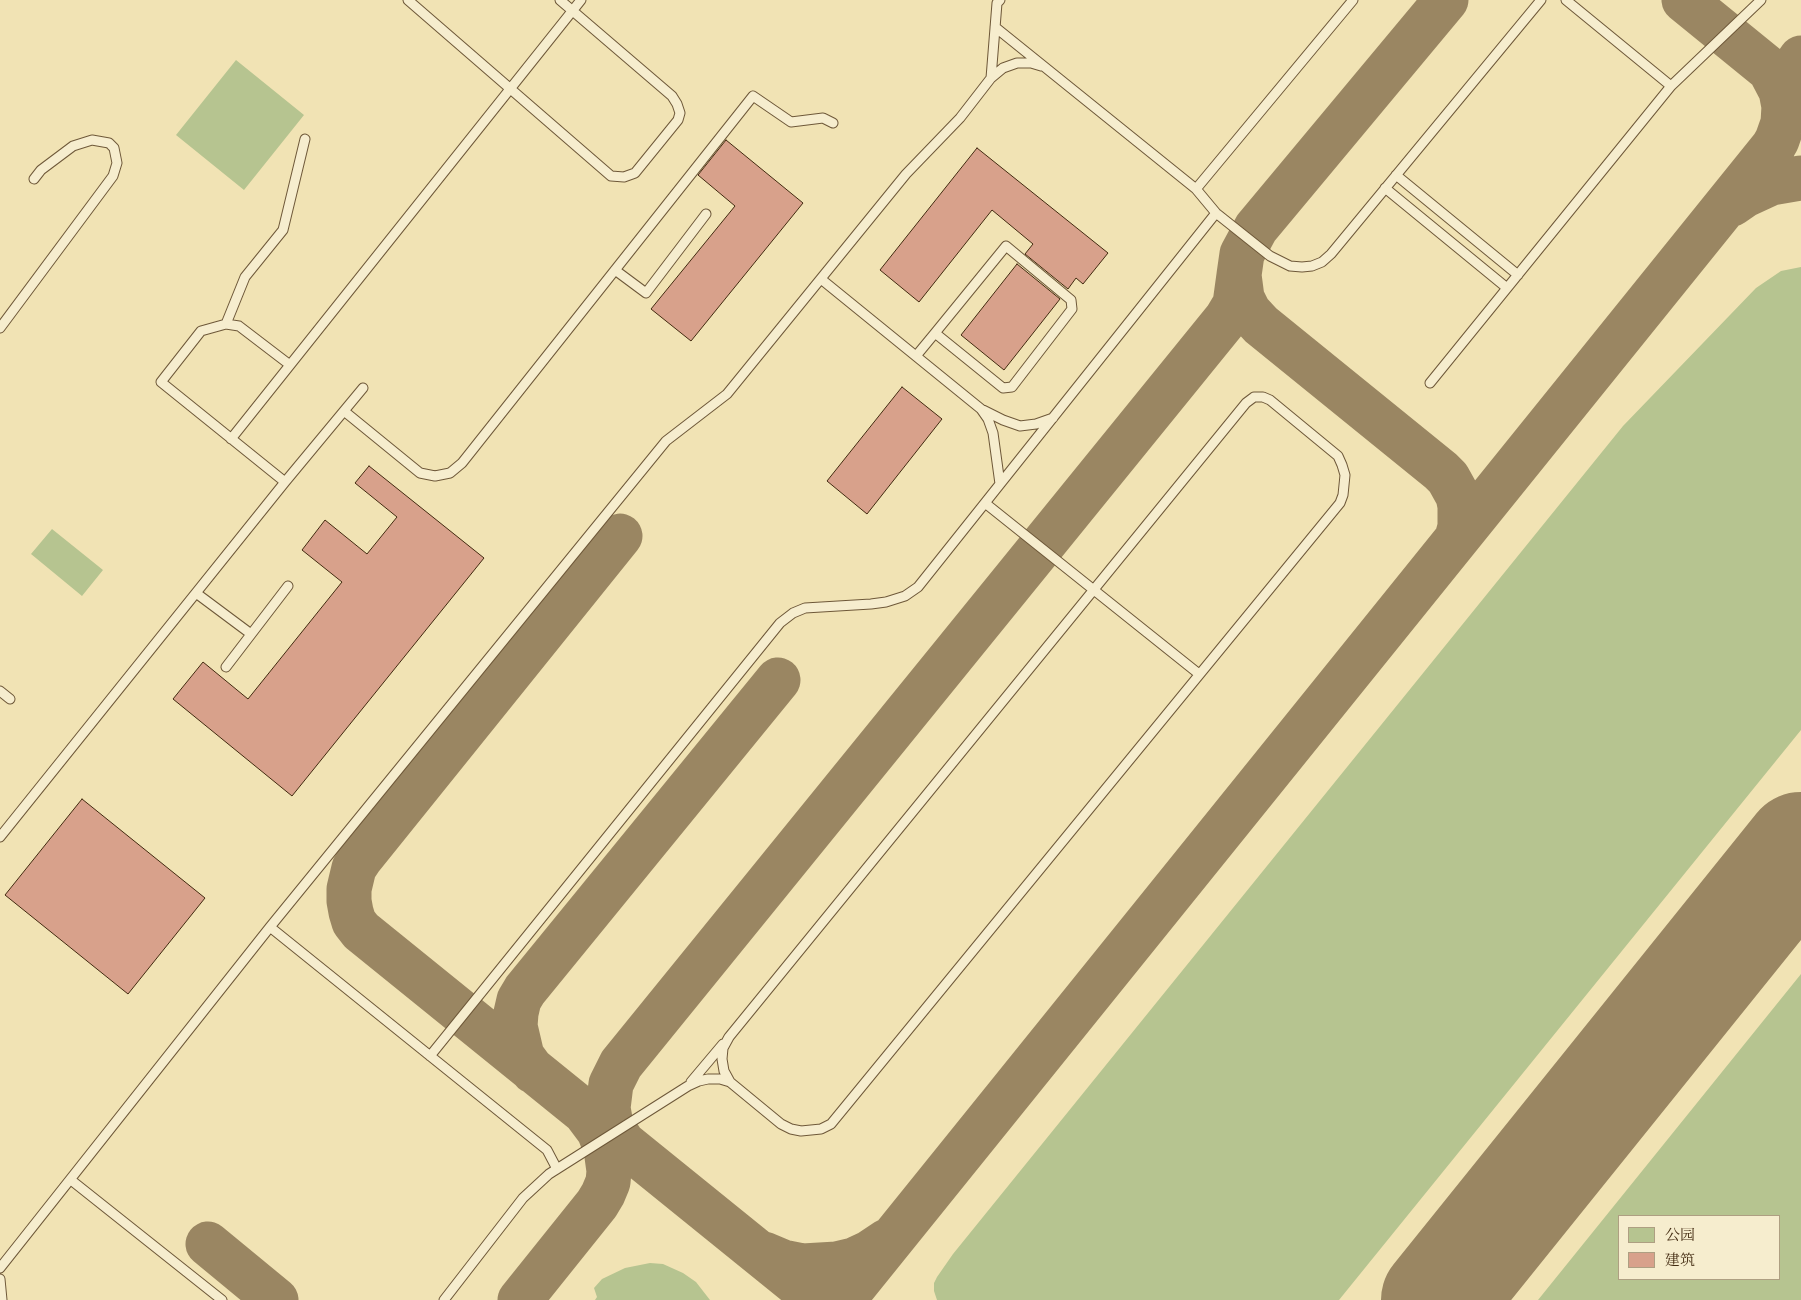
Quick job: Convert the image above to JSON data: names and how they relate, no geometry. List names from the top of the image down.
{
  "legend": ["公园", "建筑"]
}
